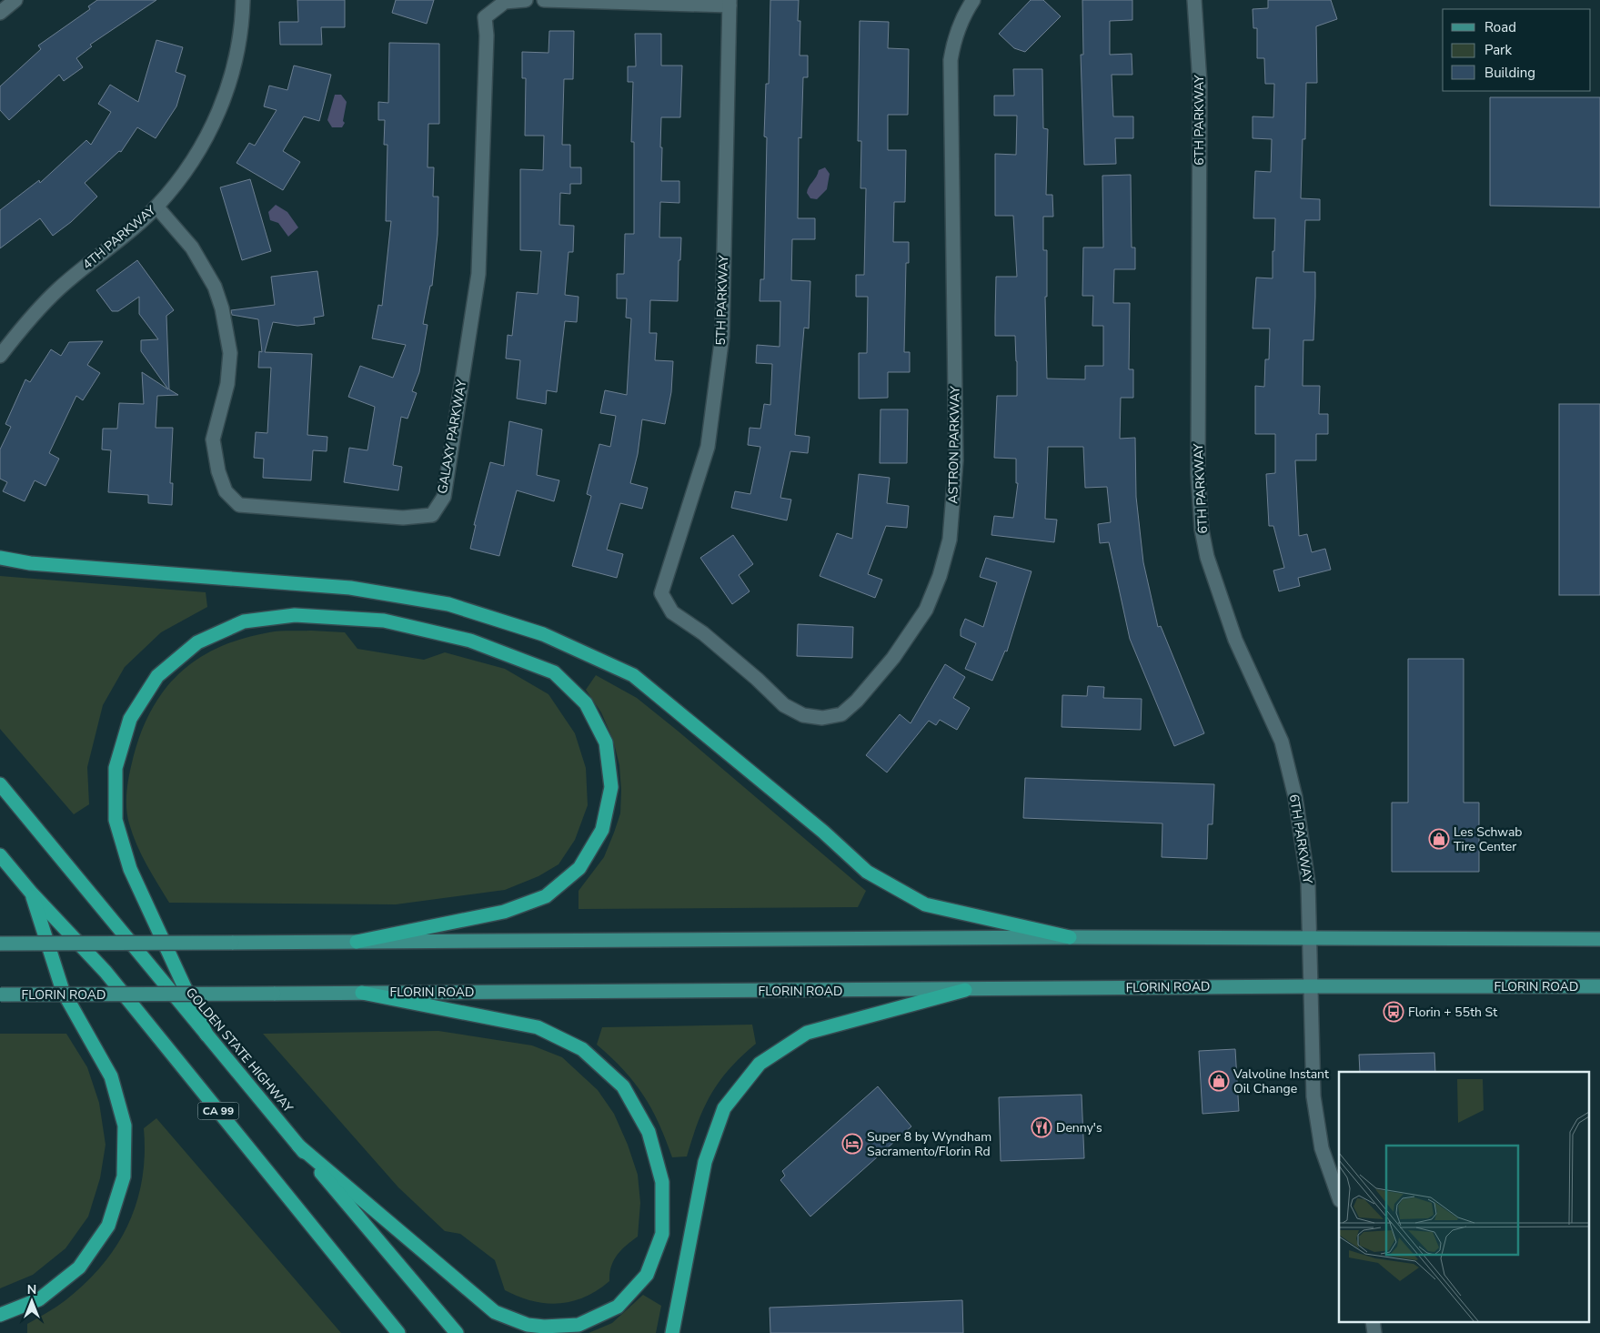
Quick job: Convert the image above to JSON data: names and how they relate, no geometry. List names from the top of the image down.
{
  "streets": {
    "highway": ["GOLDEN STATE HIGHWAY", "CA 99"],
    "main road": ["FLORIN ROAD"],
    "street": [
      "6TH PARKWAY",
      "4TH PARKWAY",
      "5TH PARKWAY",
      "GALAXY PARKWAY",
      "ASTRON PARKWAY"
    ]
  },
  "crossings": [
    ["6TH PARKWAY", "FLORIN ROAD"],
    ["4TH PARKWAY", "GALAXY PARKWAY"],
    ["5TH PARKWAY", "ASTRON PARKWAY"]
  ],
  "places": {
    "shop": ["Les Schwab Tire Center", "Valvoline Instant Oil Change"],
    "bus stop": ["Florin + 55th St"],
    "restaurant": ["Denny's"],
    "hotel": ["Super 8 by Wyndham Sacramento/Florin Rd"]
  },
  "legend": ["Road", "Park", "Building"],
  "north": "top"
}
